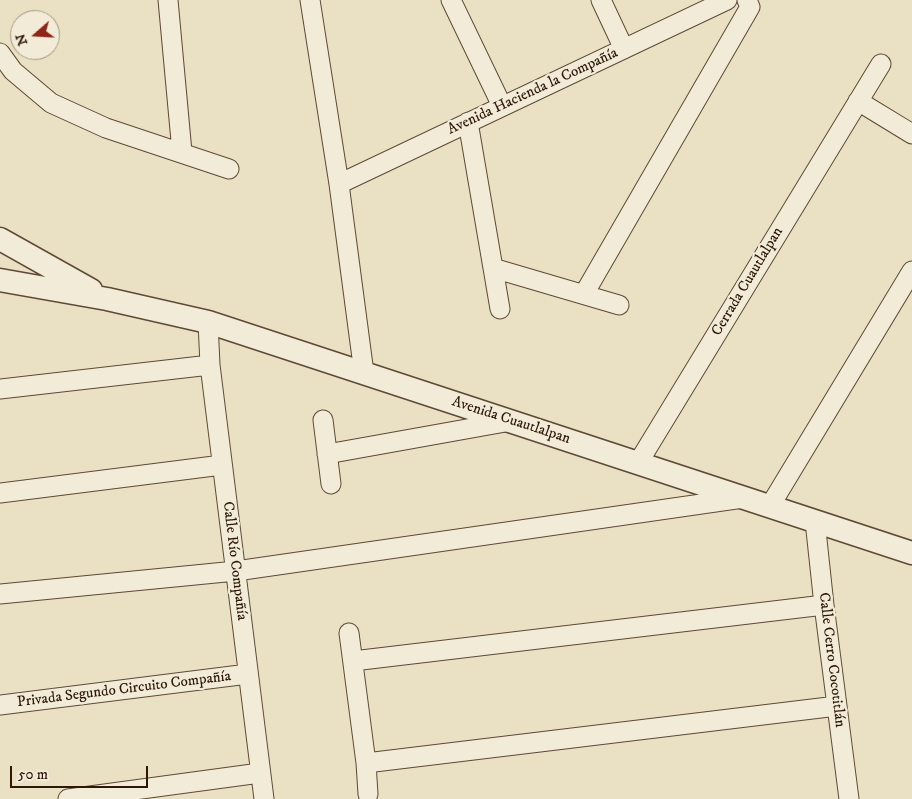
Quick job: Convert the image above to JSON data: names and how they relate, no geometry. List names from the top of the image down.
{
  "streets": {
    "street": [
      "Avenida Hacienda la Compañía",
      "Cerrada Cuautlalpan",
      "Avenida Cuautlalpan",
      "Calle Río Compañía",
      "Calle Cerro Cocotitlán",
      "Privada Segundo Circuito Compañía"
    ]
  },
  "crossings": [
    ["Cerrada Cuautlalpan", "Avenida Cuautlalpan"],
    ["Avenida Cuautlalpan", "Calle Río Compañía"],
    ["Avenida Cuautlalpan", "Calle Cerro Cocotitlán"],
    ["Calle Río Compañía", "Privada Segundo Circuito Compañía"]
  ],
  "scale_bar": "50 m",
  "north": "left"
}
